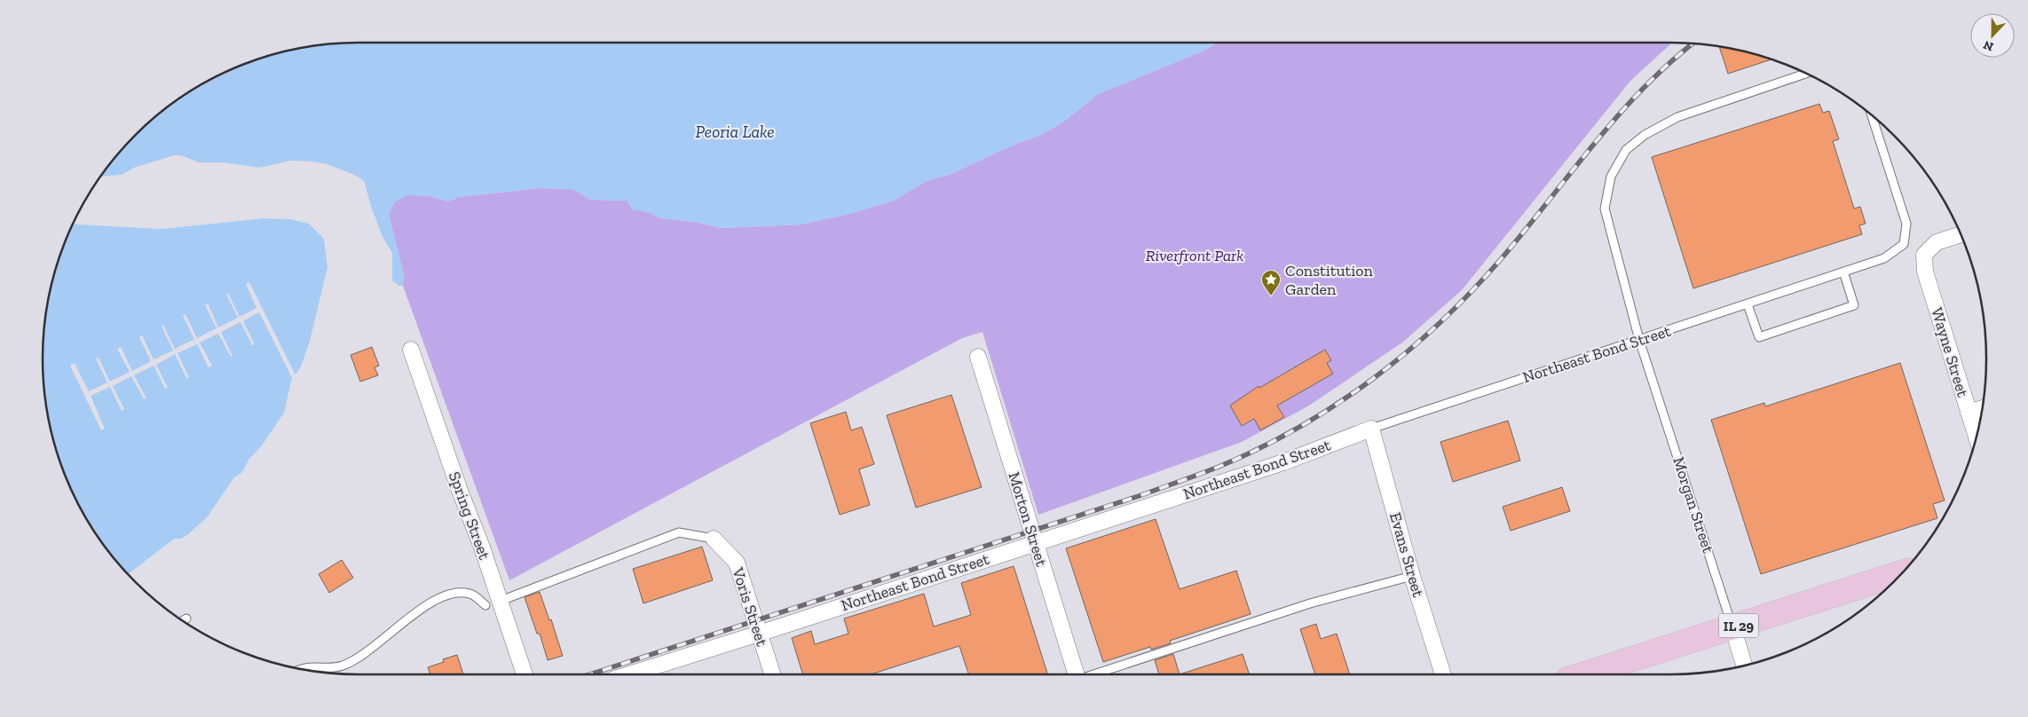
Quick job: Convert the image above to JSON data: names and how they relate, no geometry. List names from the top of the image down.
{
  "streets": {
    "main road": ["IL 29"],
    "street": [
      "Wayne Street",
      "Northeast Bond Street",
      "Morgan Street",
      "Spring Street",
      "Morton Street",
      "Evans Street",
      "Voris Street"
    ]
  },
  "crossings": [
    ["Northeast Bond Street", "Morgan Street"],
    ["Northeast Bond Street", "Morton Street"],
    ["Northeast Bond Street", "Evans Street"],
    ["Northeast Bond Street", "Voris Street"],
    ["Morgan Street", "IL 29"]
  ],
  "water": ["Peoria Lake"],
  "parks": ["Riverfront Park"],
  "places": {
    "place": ["Constitution Garden"]
  },
  "north": "bottom"
}
